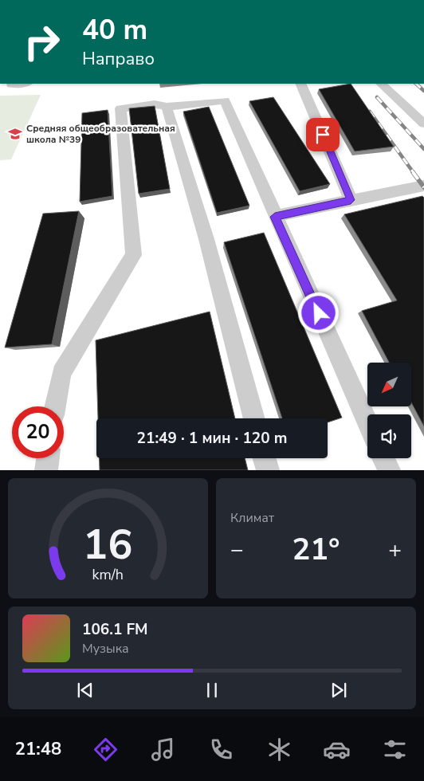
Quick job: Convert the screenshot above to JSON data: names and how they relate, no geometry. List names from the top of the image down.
{
  "places": {
    "school or university": ["Средняя общеобразовательная школа №39"]
  },
  "north": "bottom left",
  "page": {
    "turn": ["40 m", "Направо"],
    "limit": "20",
    "trip": "21:49 · 1 мин · 120 m",
    "tile": "Климат",
    "heat": ["−", "21°", "+"],
    "song": ["106.1 FM", "Музыка"],
    "tabs": "21:48",
    "gauge": ["16", "km/h"]
  }
}
